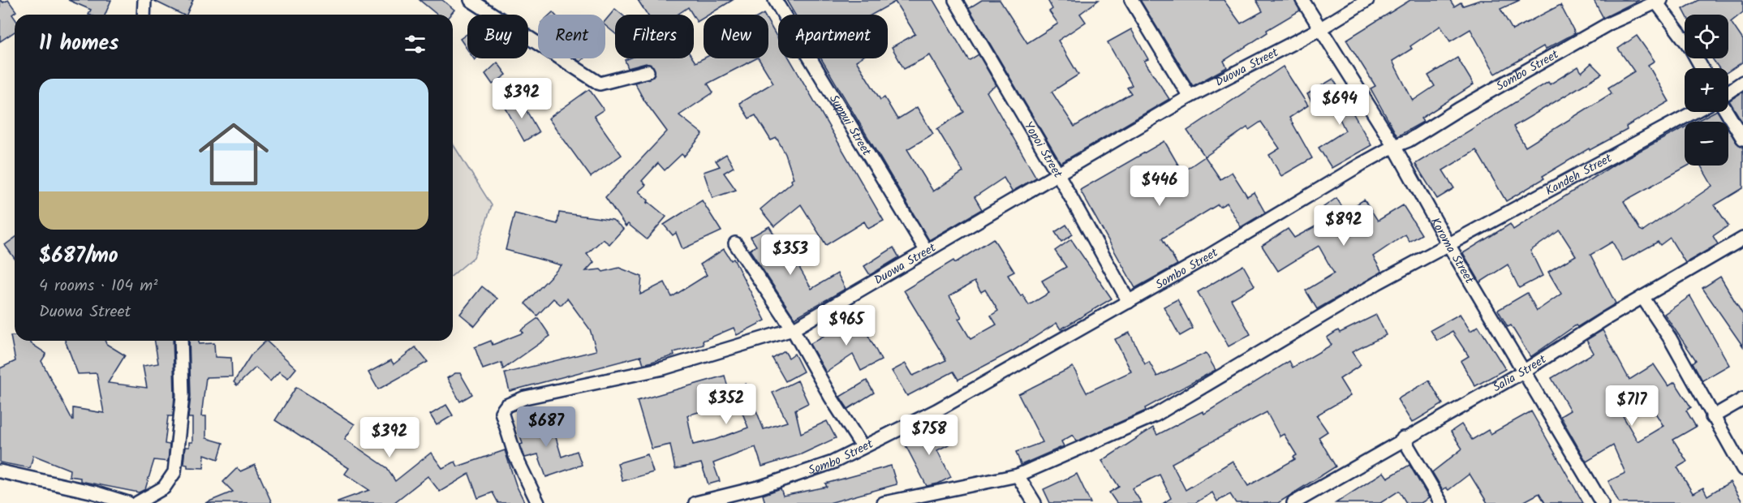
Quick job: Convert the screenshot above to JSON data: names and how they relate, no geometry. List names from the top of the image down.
{
  "streets": {
    "street": [
      "Duowa Street",
      "Sombo Street",
      "Suppui Street",
      "Yopoi Street",
      "Kandeh Street",
      "Koroma Street",
      "Salia Street"
    ]
  },
  "crossings": [
    ["Duowa Street", "Suppui Street"],
    ["Duowa Street", "Yopoi Street"],
    ["Duowa Street", "Koroma Street"],
    ["Sombo Street", "Yopoi Street"],
    ["Sombo Street", "Koroma Street"],
    ["Kandeh Street", "Koroma Street"],
    ["Koroma Street", "Salia Street"]
  ],
  "page": {
    "map_buttons": ["+", "−"],
    "chip": [
      "Buy",
      "Rent",
      "Filters",
      "New",
      "Apartment"
    ],
    "heading": "11 homes",
    "list": [
      {
        "name": "$687/mo",
        "note": "4 rooms · 104 m² · Duowa Street"
      }
    ],
    "price": [
      "$392",
      "$694",
      "$446",
      "$892",
      "$353",
      "$965",
      "$352",
      "$717",
      "$687",
      "$758",
      "$392"
    ]
  }
}
